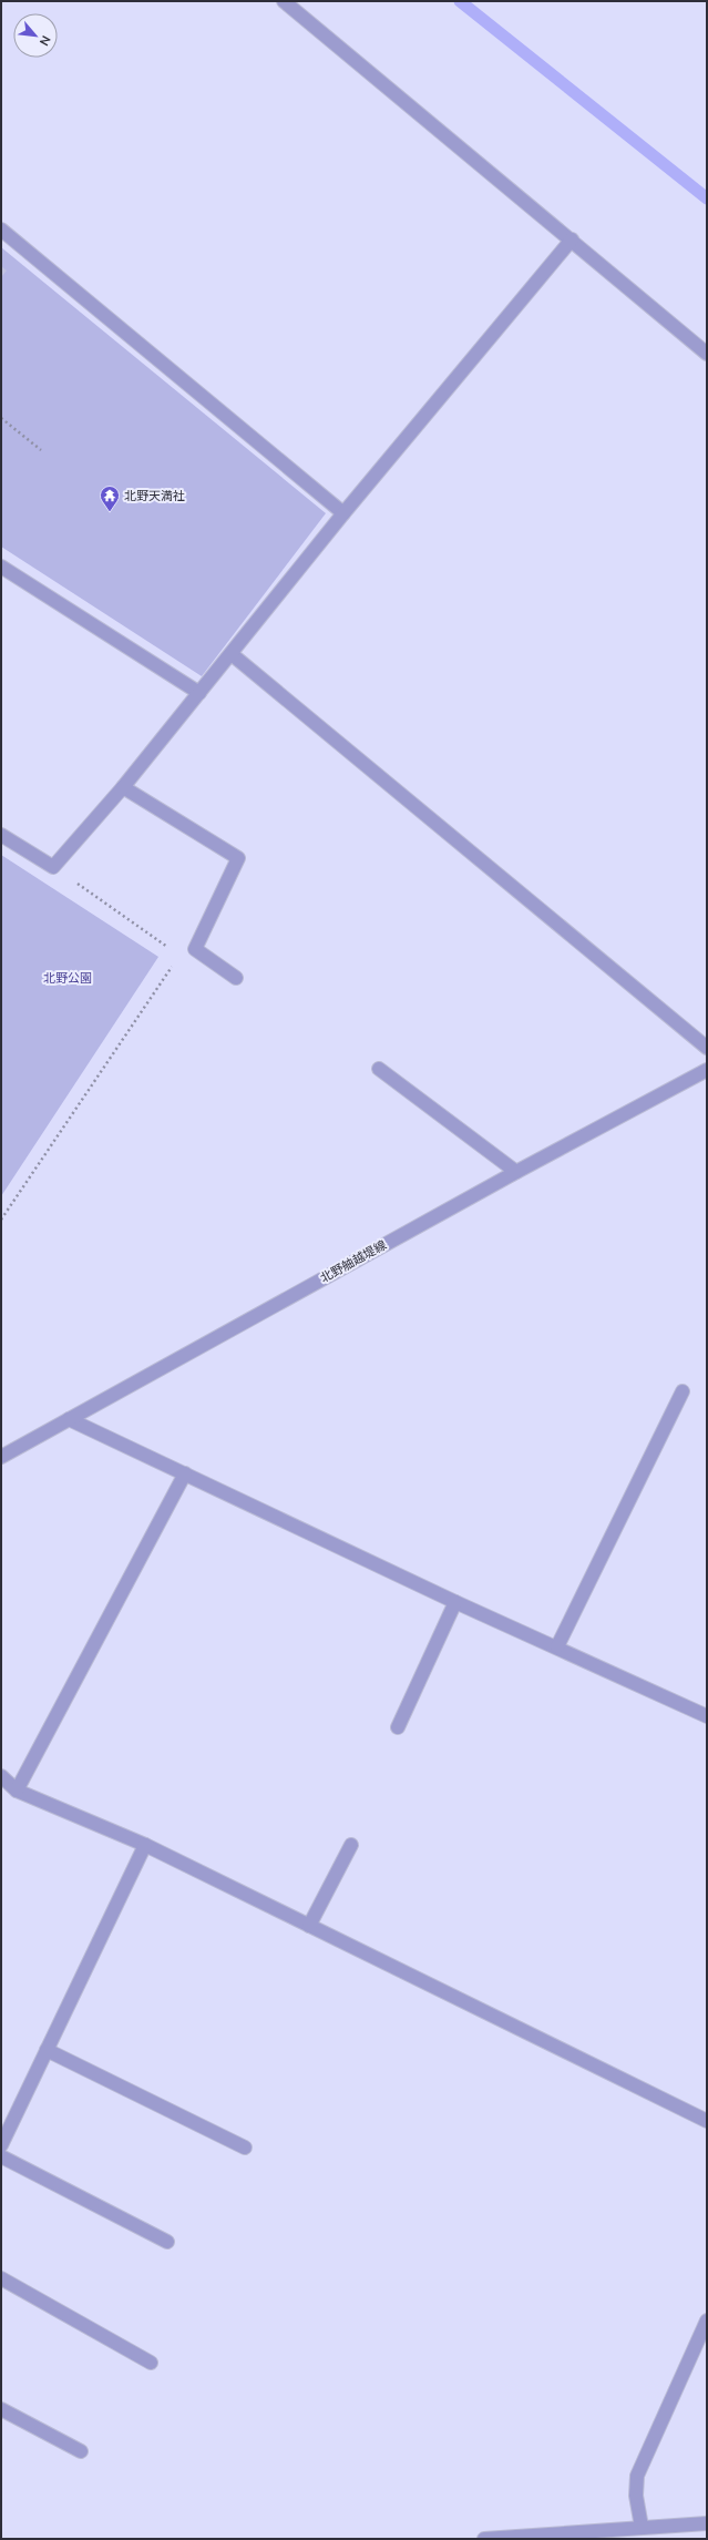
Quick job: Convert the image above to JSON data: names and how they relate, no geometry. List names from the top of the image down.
{
  "streets": {
    "street": ["北野舳越堤線"]
  },
  "parks": ["北野公園"],
  "places": {
    "temple": ["北野天満社"]
  },
  "north": "bottom right"
}
